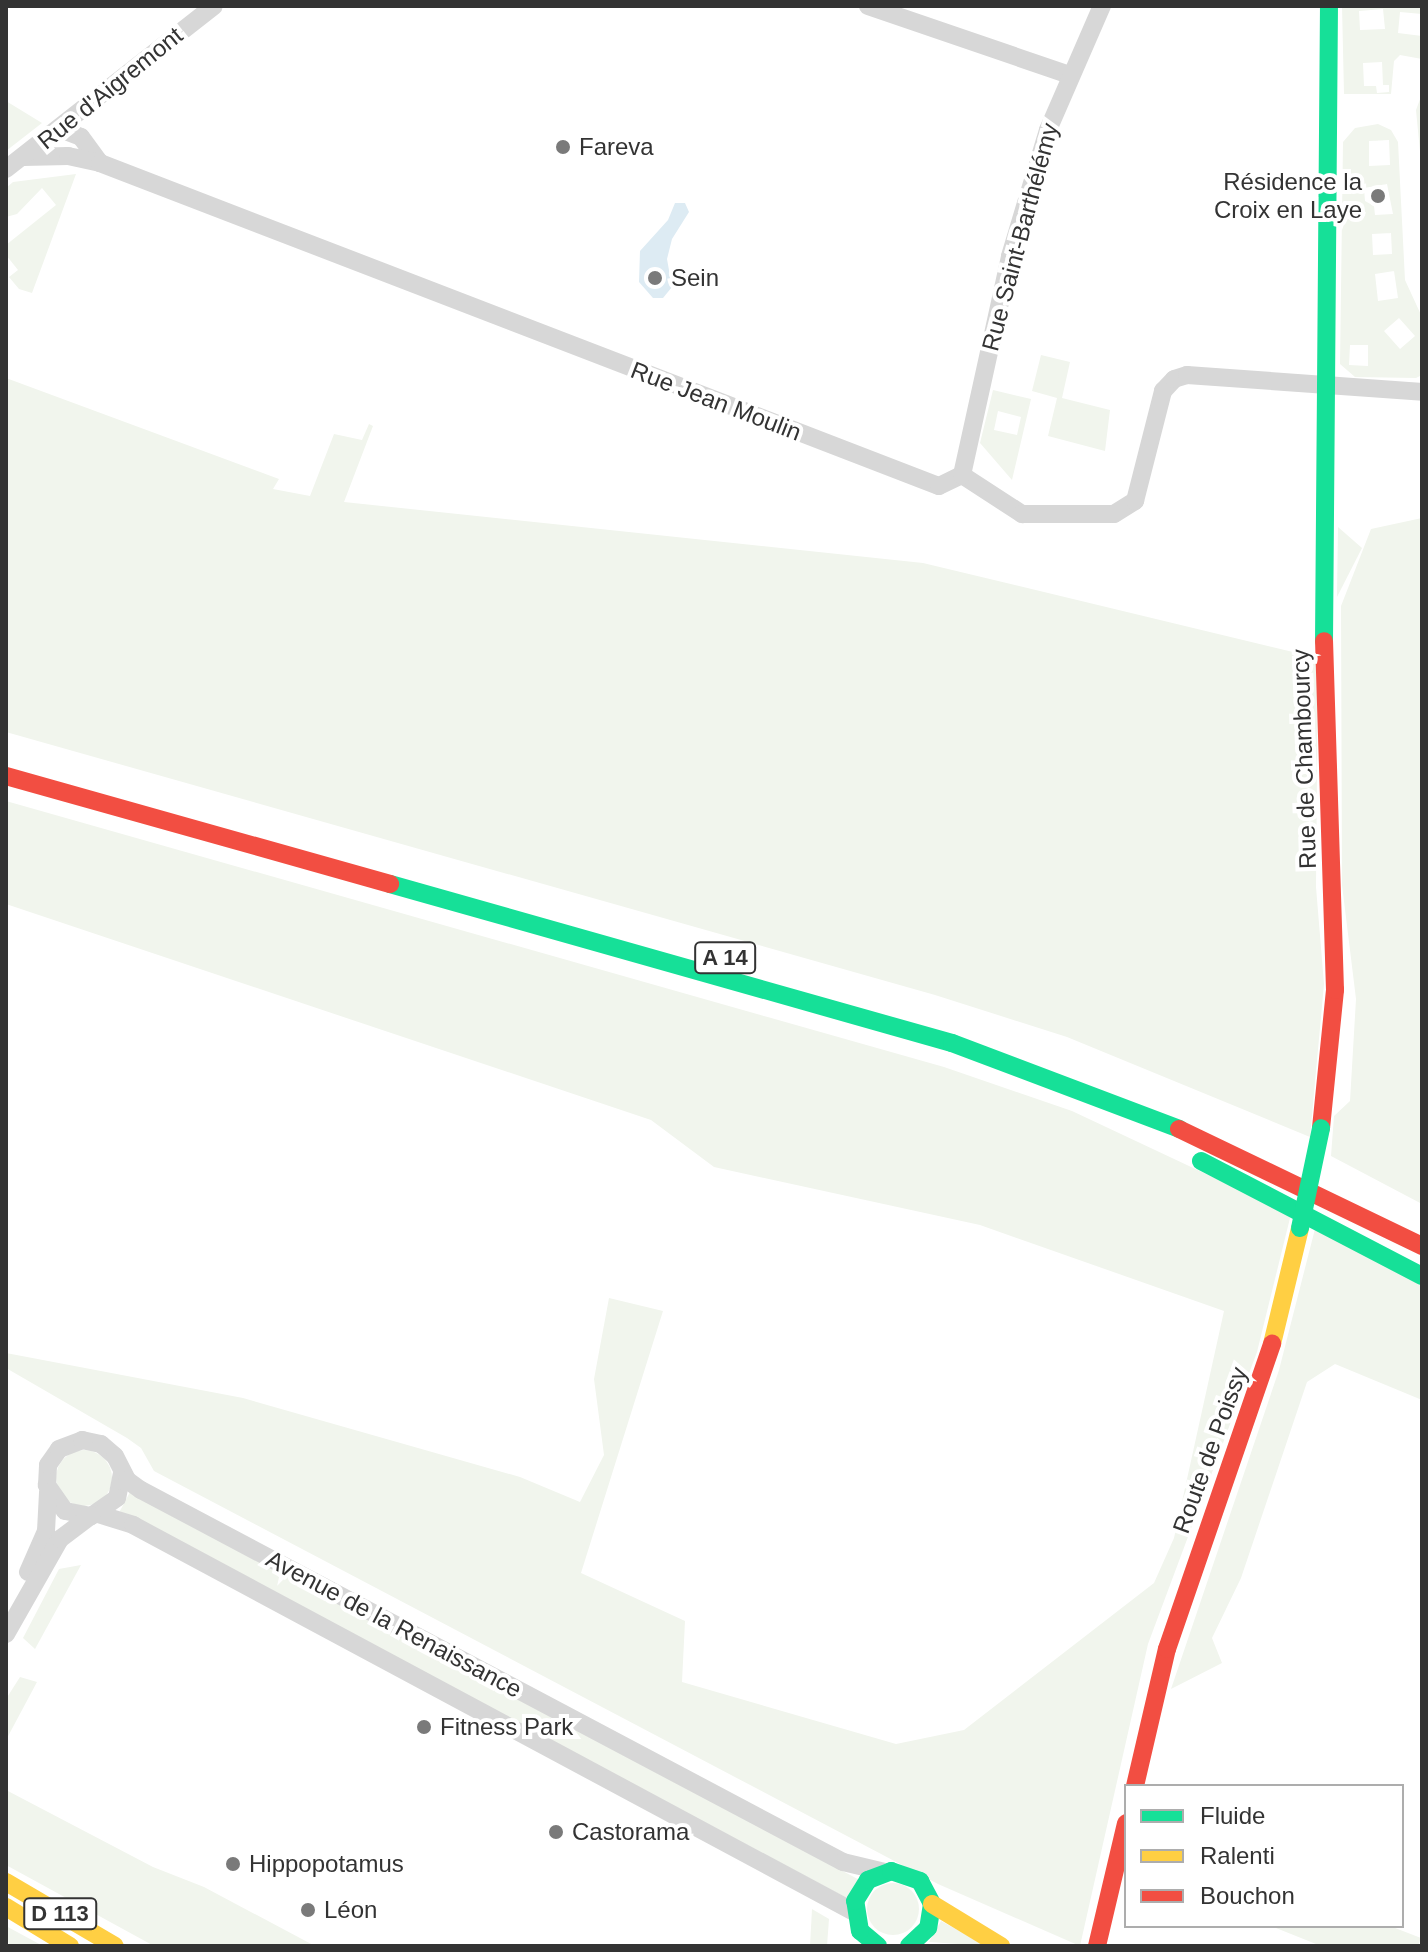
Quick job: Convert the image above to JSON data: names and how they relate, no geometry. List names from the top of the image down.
{
  "streets": {
    "main road": [
      "Rue de Chambourcy",
      "A 14",
      "Route de Poissy",
      "D 113"
    ],
    "street": [
      "Rue d'Aigremont",
      "Rue Saint-Barthélémy",
      "Rue Jean Moulin",
      "Avenue de la Renaissance"
    ]
  },
  "crossings": [
    ["Rue d'Aigremont", "Rue Jean Moulin"],
    ["Rue Saint-Barthélémy", "Rue Jean Moulin"],
    ["Rue de Chambourcy", "Route de Poissy"]
  ],
  "places": [
    "Fareva",
    "Résidence la Croix en Laye",
    "Sein",
    "Fitness Park",
    "Castorama",
    "Hippopotamus",
    "Léon"
  ],
  "legend": ["Fluide", "Ralenti", "Bouchon"]
}
